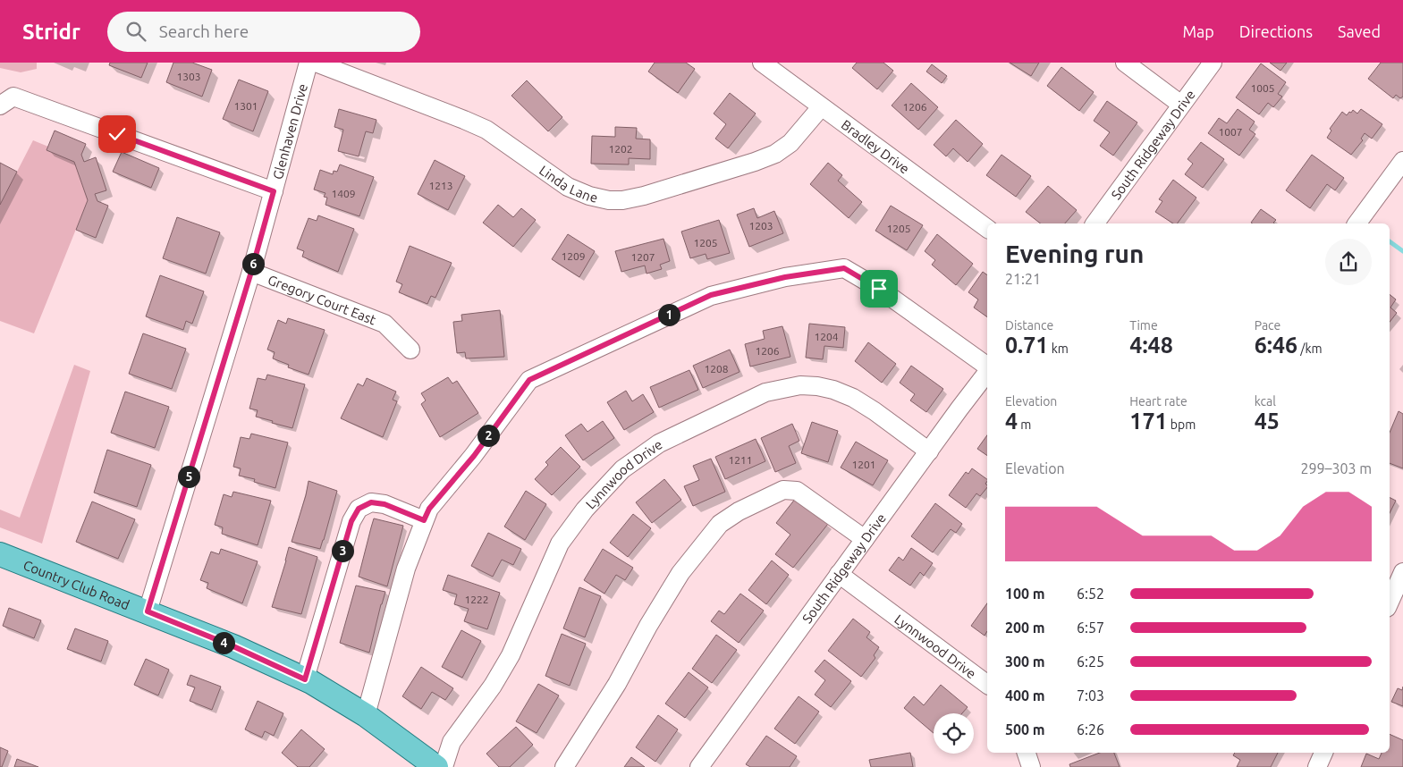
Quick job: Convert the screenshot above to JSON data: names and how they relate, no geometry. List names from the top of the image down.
{
  "streets": {
    "main road": ["Country Club Road"],
    "street": [
      "Glenhaven Drive",
      "South Ridgeway Drive",
      "Bradley Drive",
      "Linda Lane",
      "Gregory Court East",
      "Lynnwood Drive"
    ]
  },
  "crossings": [
    ["Glenhaven Drive", "Gregory Court East"],
    ["Glenhaven Drive", "Country Club Road"],
    ["South Ridgeway Drive", "Lynnwood Drive"],
    ["Bradley Drive", "Linda Lane"]
  ],
  "house_numbers": [
    "1303",
    "1005",
    "1301",
    "1206",
    "1007",
    "1202",
    "1213",
    "1409",
    "1203",
    "1205",
    "1205",
    "1209",
    "1207",
    "1204",
    "1206",
    "1208",
    "1211",
    "1201",
    "1222"
  ],
  "page": {
    "header": "Stridr",
    "search": "Search here",
    "nav": ["Map", "Directions", "Saved"],
    "heading": ["Evening run", "21:21"],
    "pins": [
      "6",
      "1",
      "2",
      "5",
      "3",
      "4"
    ],
    "stats": [
      ["Distance", "0.71 km"],
      ["Time", "4:48"],
      ["Pace", "6:46 /km"],
      ["Elevation", "4 m"],
      ["Heart rate", "171 bpm"],
      ["kcal", "45"]
    ],
    "chart": ["Elevation", "299–303 m"],
    "list": [
      {
        "name": "100 m",
        "note": "6:52"
      },
      {
        "name": "200 m",
        "note": "6:57"
      },
      {
        "name": "300 m",
        "note": "6:25"
      },
      {
        "name": "400 m",
        "note": "7:03"
      },
      {
        "name": "500 m",
        "note": "6:26"
      }
    ]
  }
}
